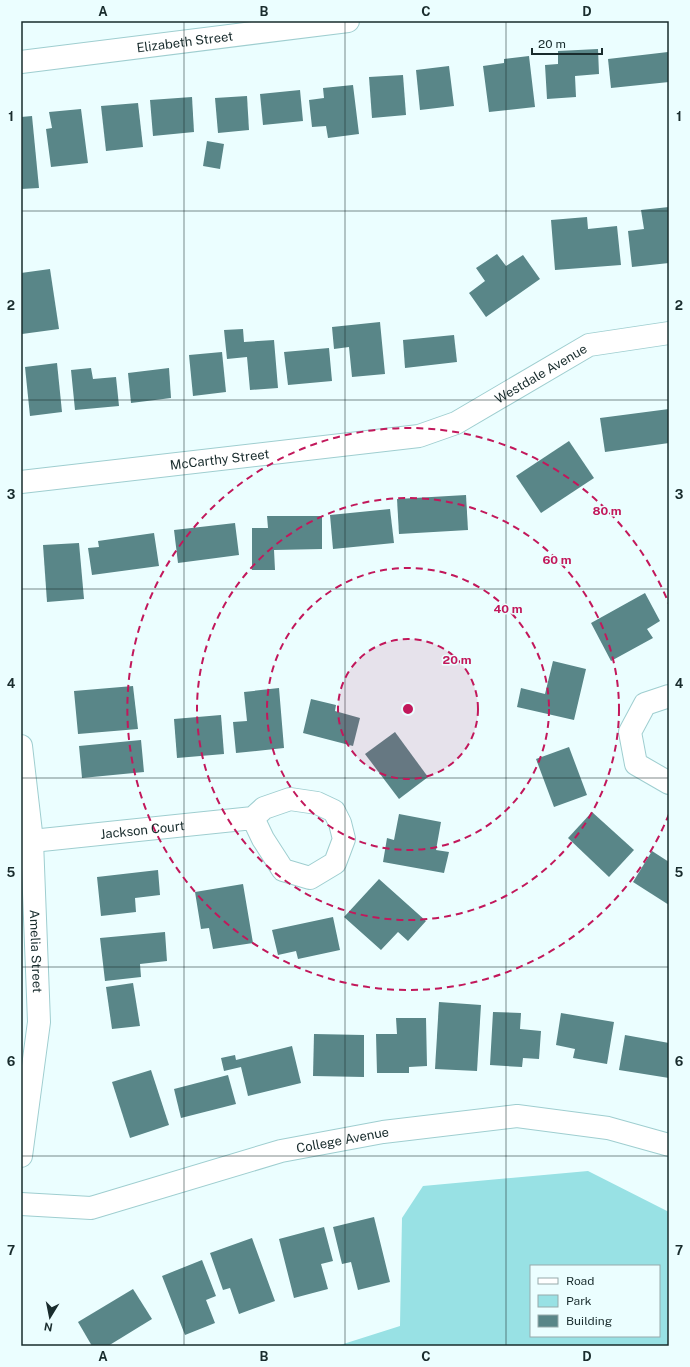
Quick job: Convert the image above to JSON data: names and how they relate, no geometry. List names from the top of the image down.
{
  "streets": {
    "street": [
      "Elizabeth Street",
      "Westdale Avenue",
      "McCarthy Street",
      "Jackson Court",
      "Amelia Street",
      "College Avenue"
    ]
  },
  "crossings": [
    ["Westdale Avenue", "McCarthy Street"],
    ["Jackson Court", "Amelia Street"]
  ],
  "legend": ["Road", "Park", "Building"],
  "scale_bar": "20 m",
  "north": "bottom",
  "grid": {
    "columns": [
      "A",
      "B",
      "C",
      "D"
    ],
    "rows": [
      "1",
      "2",
      "3",
      "4",
      "5",
      "6",
      "7"
    ]
  },
  "rings": [
    "80 m",
    "60 m",
    "40 m",
    "20 m"
  ]
}
